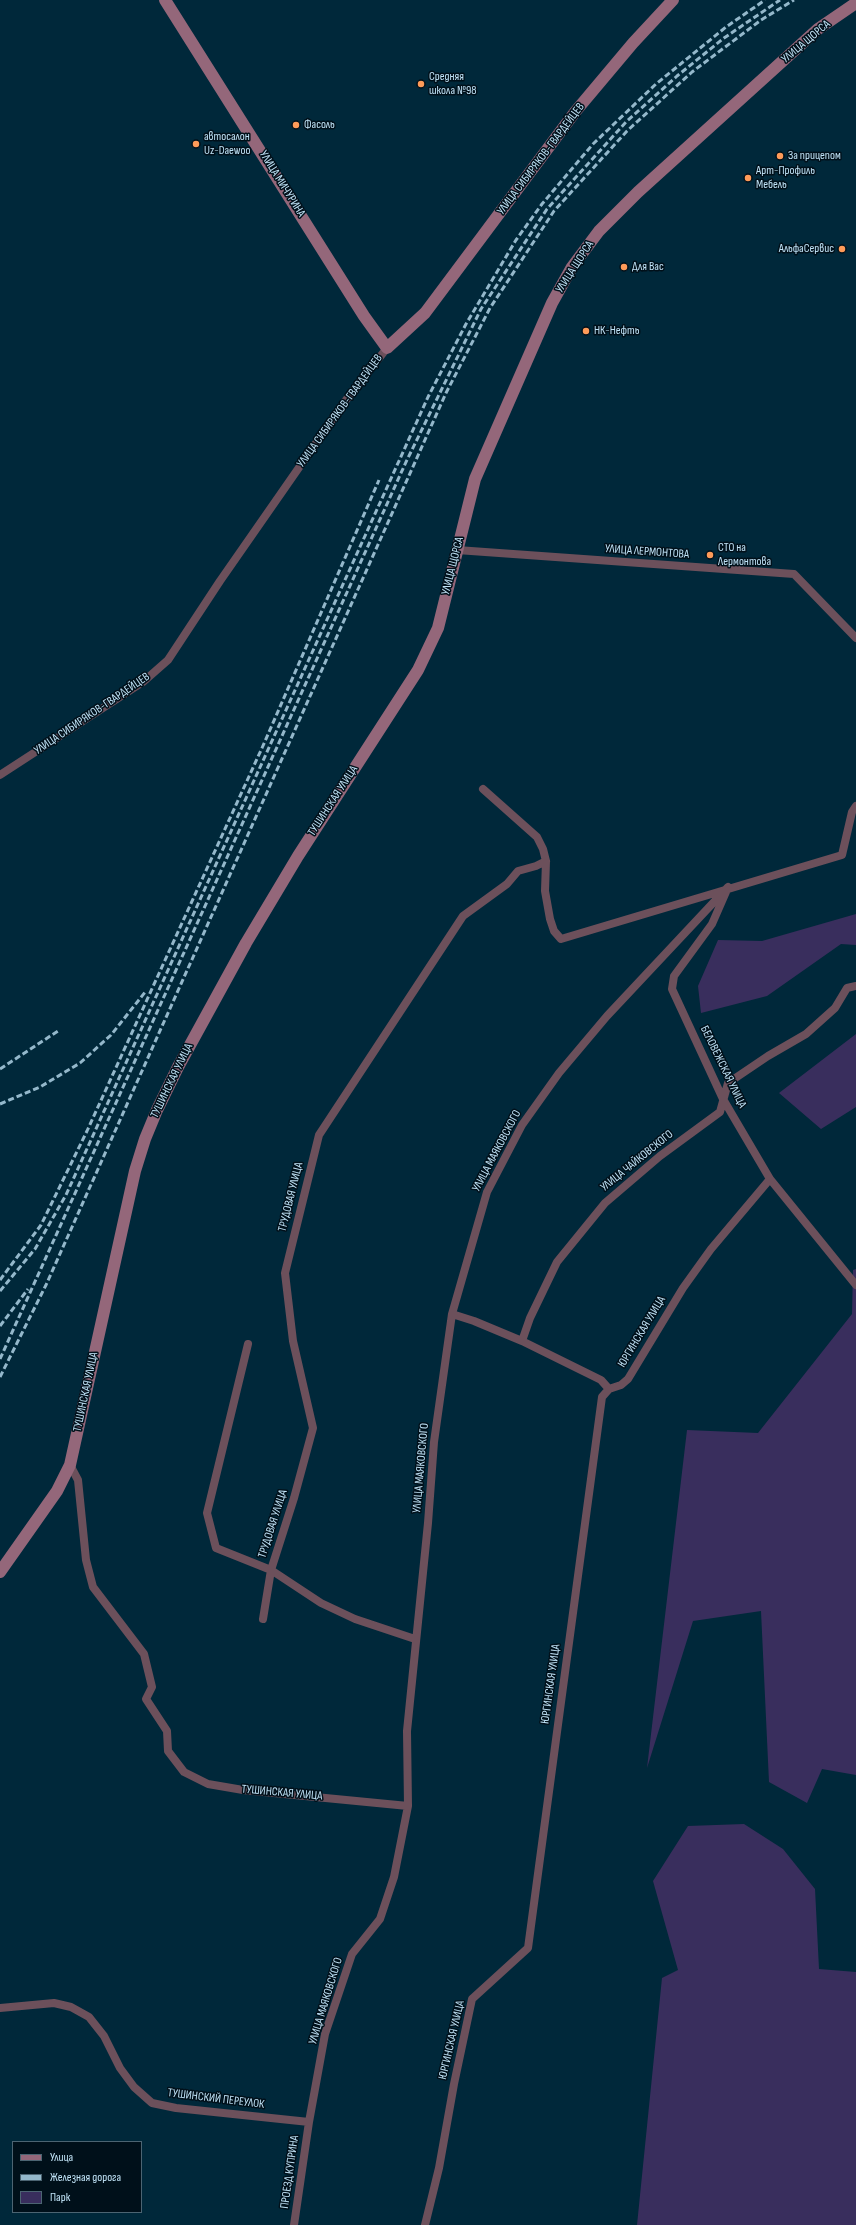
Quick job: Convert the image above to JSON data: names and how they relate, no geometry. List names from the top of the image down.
{
  "streets": {
    "main road": [
      "УЛИЦА ЩОРСА",
      "УЛИЦА СИБИРЯКОВ-ГВАРДЕЙЦЕВ",
      "УЛИЦА МИЧУРИНА",
      "ТУШИНСКАЯ УЛИЦА"
    ],
    "street": [
      "УЛИЦА ЛЕРМОНТОВА",
      "БЕЛОВЕЖСКАЯ УЛИЦА",
      "УЛИЦА МАЯКОВСКОГО",
      "УЛИЦА ЧАЙКОВСКОГО",
      "ТРУДОВАЯ УЛИЦА",
      "ЮРГИНСКАЯ УЛИЦА",
      "ТУШИНСКИЙ ПЕРЕУЛОК",
      "ПРОЕЗД КУПРИНА"
    ]
  },
  "crossings": [
    ["УЛИЦА ЩОРСА", "УЛИЦА ЛЕРМОНТОВА"],
    ["УЛИЦА ЩОРСА", "ТУШИНСКАЯ УЛИЦА"],
    ["УЛИЦА СИБИРЯКОВ-ГВАРДЕЙЦЕВ", "УЛИЦА МИЧУРИНА"],
    ["ТУШИНСКАЯ УЛИЦА", "УЛИЦА МАЯКОВСКОГО"],
    ["БЕЛОВЕЖСКАЯ УЛИЦА", "УЛИЦА МАЯКОВСКОГО"],
    ["БЕЛОВЕЖСКАЯ УЛИЦА", "УЛИЦА ЧАЙКОВСКОГО"],
    ["БЕЛОВЕЖСКАЯ УЛИЦА", "ЮРГИНСКАЯ УЛИЦА"],
    ["УЛИЦА МАЯКОВСКОГО", "ТУШИНСКИЙ ПЕРЕУЛОК"],
    ["УЛИЦА МАЯКОВСКОГО", "ПРОЕЗД КУПРИНА"],
    ["ТУШИНСКИЙ ПЕРЕУЛОК", "ПРОЕЗД КУПРИНА"]
  ],
  "places": [
    "Средняя школа №98",
    "Фасоль",
    "автосалон Uz-Daewoo",
    "За прицепом",
    "Арт-Профиль Мебель",
    "АльфаСервис",
    "Для Вас",
    "НК-Нефть",
    "СТО на Лермонтова"
  ],
  "legend": ["Улица", "Железная дорога", "Парк"]
}
